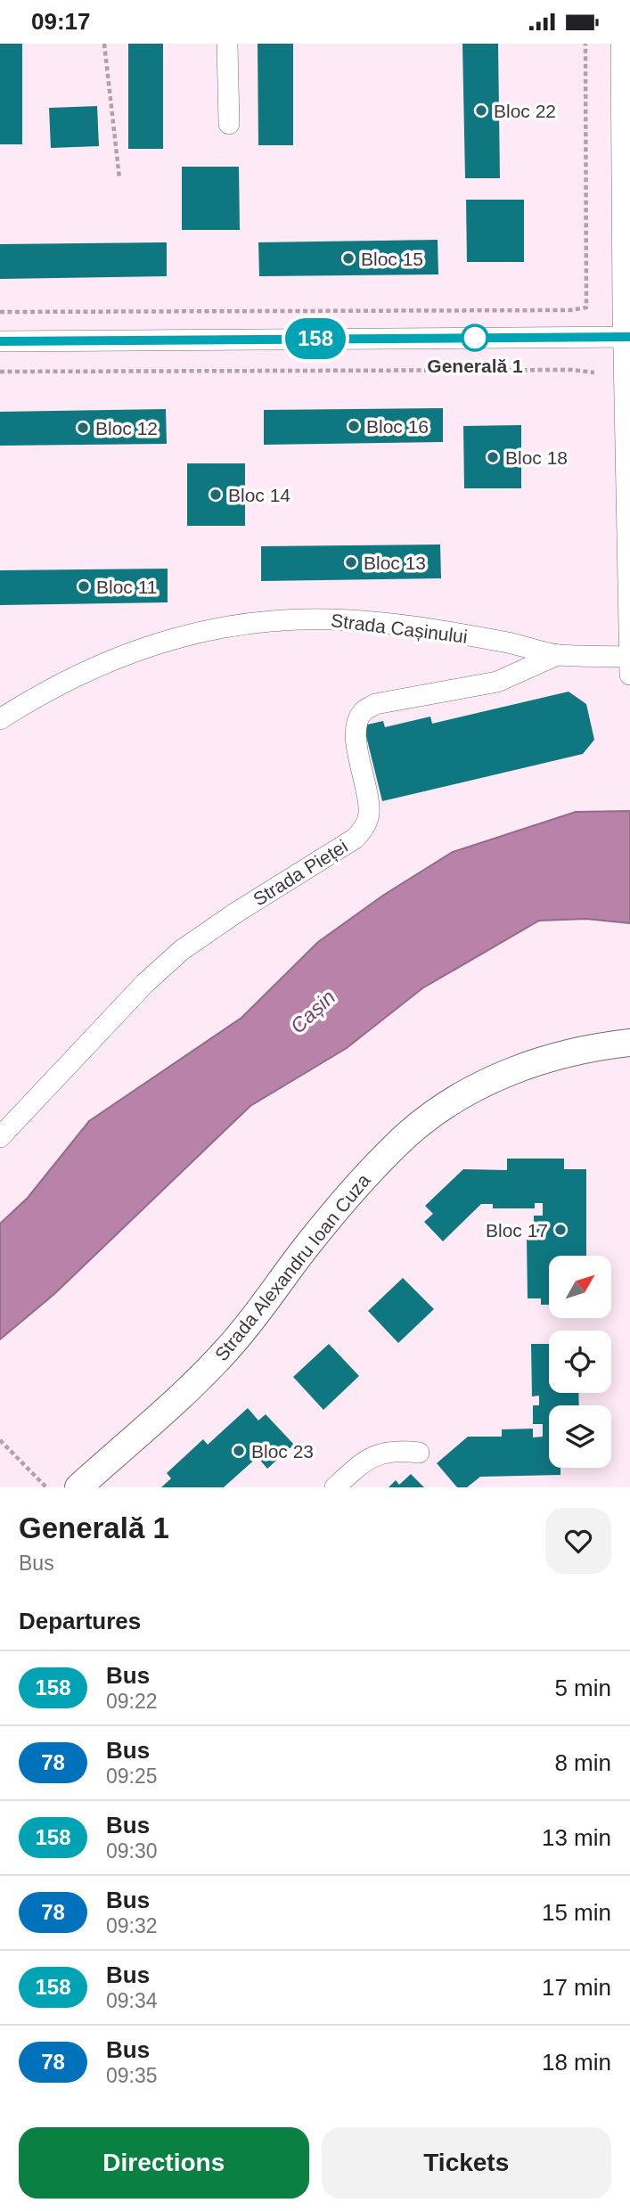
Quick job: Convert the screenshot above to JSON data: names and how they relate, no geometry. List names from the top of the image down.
{
  "streets": {
    "main road": ["Strada Alexandru Ioan Cuza"],
    "street": ["Strada Cașinului", "Strada Pieței"]
  },
  "crossings": [
    ["Strada Cașinului", "Strada Pieței"]
  ],
  "water": ["Cașin"],
  "places": [
    "Bloc 22",
    "Bloc 15",
    "Generală 1",
    "Bloc 16",
    "Bloc 12",
    "Bloc 18",
    "Bloc 14",
    "Bloc 13",
    "Bloc 11",
    "Bloc 17",
    "Bloc 23"
  ],
  "lines": ["bus line 158"],
  "north": "top right",
  "page": {
    "status": "09:17",
    "on_map": "158",
    "heading": [
      ["Generală 1", "Bus"],
      "Departures"
    ],
    "list": [
      {
        "mark": "158",
        "name": "Bus",
        "note": "09:22",
        "value": "5 min"
      },
      {
        "mark": "78",
        "name": "Bus",
        "note": "09:25",
        "value": "8 min"
      },
      {
        "mark": "158",
        "name": "Bus",
        "note": "09:30",
        "value": "13 min"
      },
      {
        "mark": "78",
        "name": "Bus",
        "note": "09:32",
        "value": "15 min"
      },
      {
        "mark": "158",
        "name": "Bus",
        "note": "09:34",
        "value": "17 min"
      },
      {
        "mark": "78",
        "name": "Bus",
        "note": "09:35",
        "value": "18 min"
      }
    ],
    "buttons": ["Directions", "Tickets"]
  }
}
